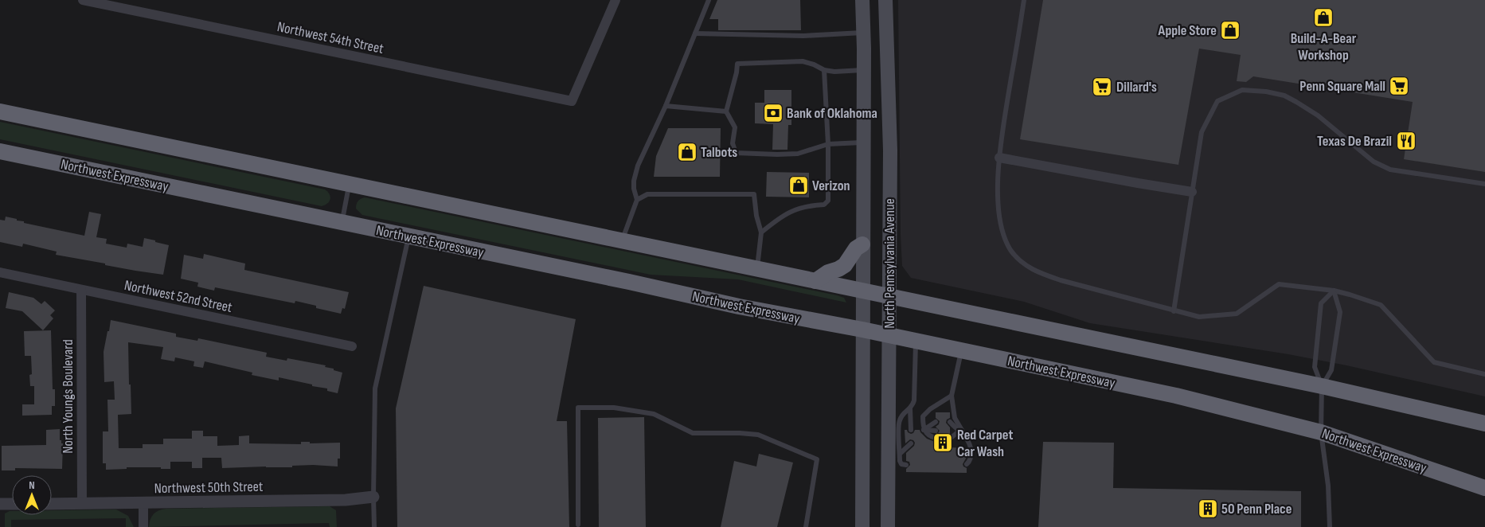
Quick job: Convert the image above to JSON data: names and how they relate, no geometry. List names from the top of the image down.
{
  "streets": {
    "highway": ["Northwest Expressway"],
    "main road": ["North Pennsylvania Avenue"],
    "street": [
      "Northwest 54th Street",
      "Northwest 52nd Street",
      "North Youngs Boulevard",
      "Northwest 50th Street"
    ]
  },
  "crossings": [
    ["Northwest Expressway", "North Pennsylvania Avenue"],
    ["Northwest 52nd Street", "North Youngs Boulevard"],
    ["North Youngs Boulevard", "Northwest 50th Street"]
  ],
  "places": {
    "shop": [
      "Build-A-Bear Workshop",
      "Apple Store",
      "Talbots",
      "Verizon"
    ],
    "supermarket": ["Penn Square Mall", "Dillard's"],
    "bank": ["Bank of Oklahoma"],
    "restaurant": ["Texas De Brazil"],
    "building": ["Red Carpet Car Wash", "50 Penn Place"]
  },
  "north": "top"
}
